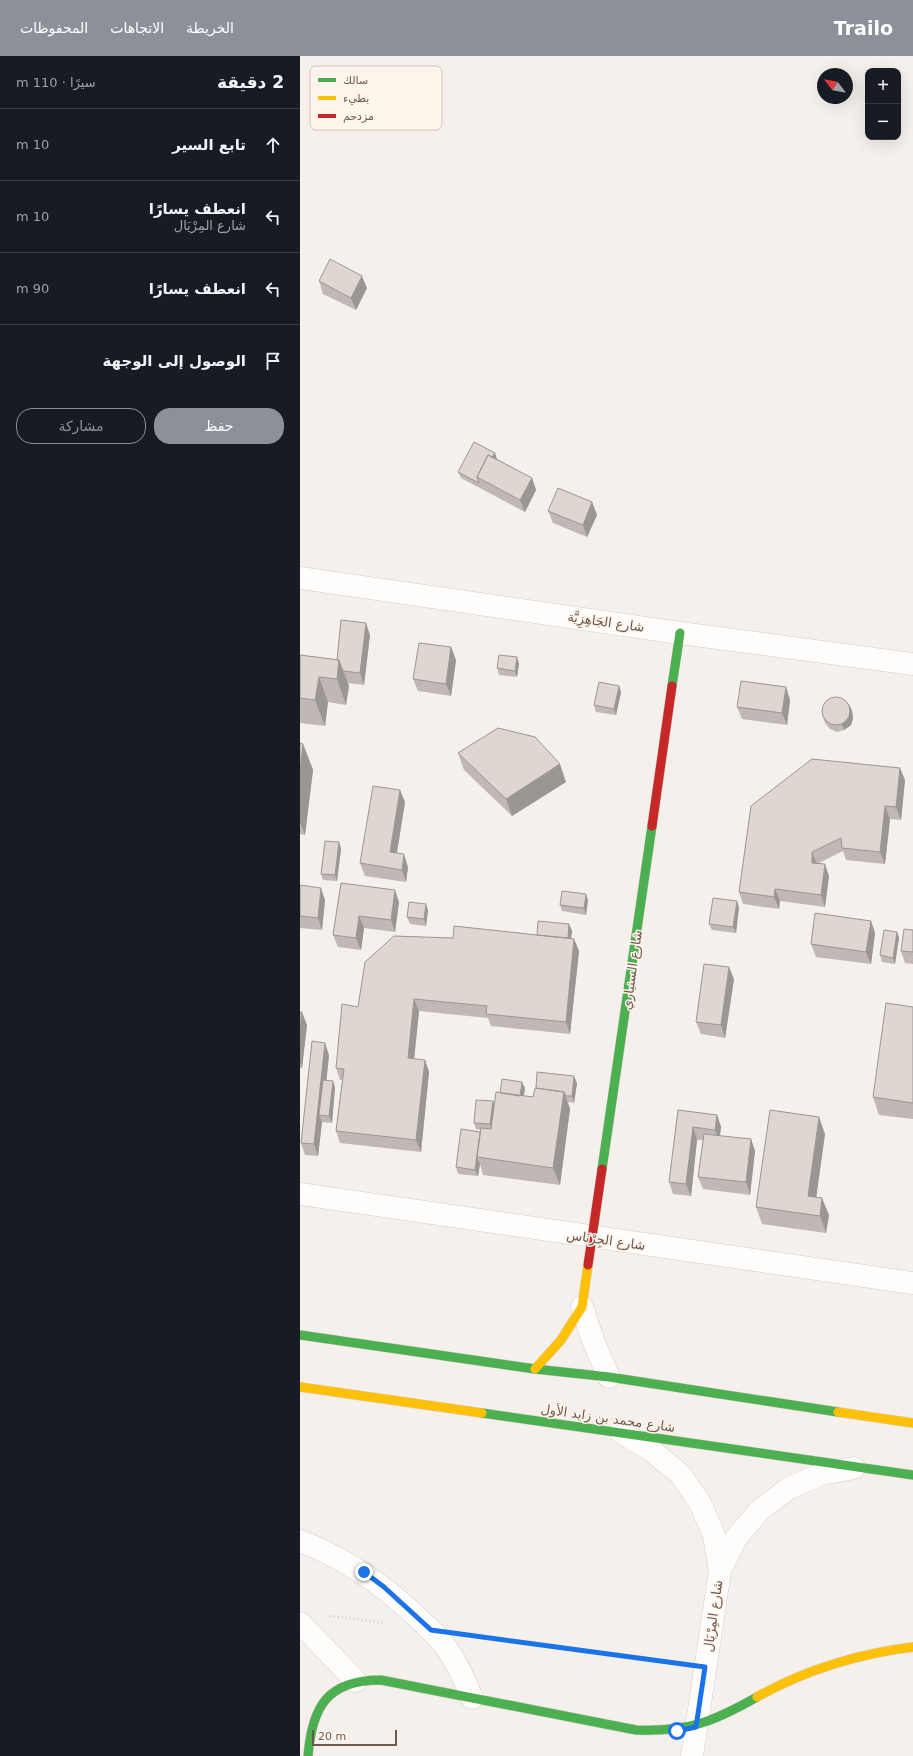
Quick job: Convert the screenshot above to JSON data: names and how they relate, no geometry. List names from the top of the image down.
{
  "streets": {
    "street": [
      "شارع الجَاهِزِيَّة",
      "شارع السنياري",
      "شارع الجِرْنَاس",
      "شارع محمد بن زايد الأول",
      "شارع المِرْيَال"
    ]
  },
  "crossings": [
    ["شارع الجَاهِزِيَّة", "شارع السنياري"],
    ["شارع السنياري", "شارع الجِرْنَاس"],
    ["شارع محمد بن زايد الأول", "شارع المِرْيَال"]
  ],
  "legend": ["سالك", "بطيء", "مزدحم"],
  "scale_bar": "20 m",
  "north": "top left",
  "page": {
    "header": "Trailo",
    "nav": ["الخريطة", "الاتجاهات", "المحفوظات"],
    "heading": ["2 دقيقة", "سيرًا · 110 m"],
    "map_buttons": ["+", "−"],
    "list": [
      ["تابع السير", "10 m"],
      ["انعطف يسارًا", "شارع المِرْيَال", "10 m"],
      ["انعطف يسارًا", "90 m"],
      "الوصول إلى الوجهة"
    ],
    "buttons": ["حفظ", "مشاركة"],
    "scale": "20 m"
  }
}
